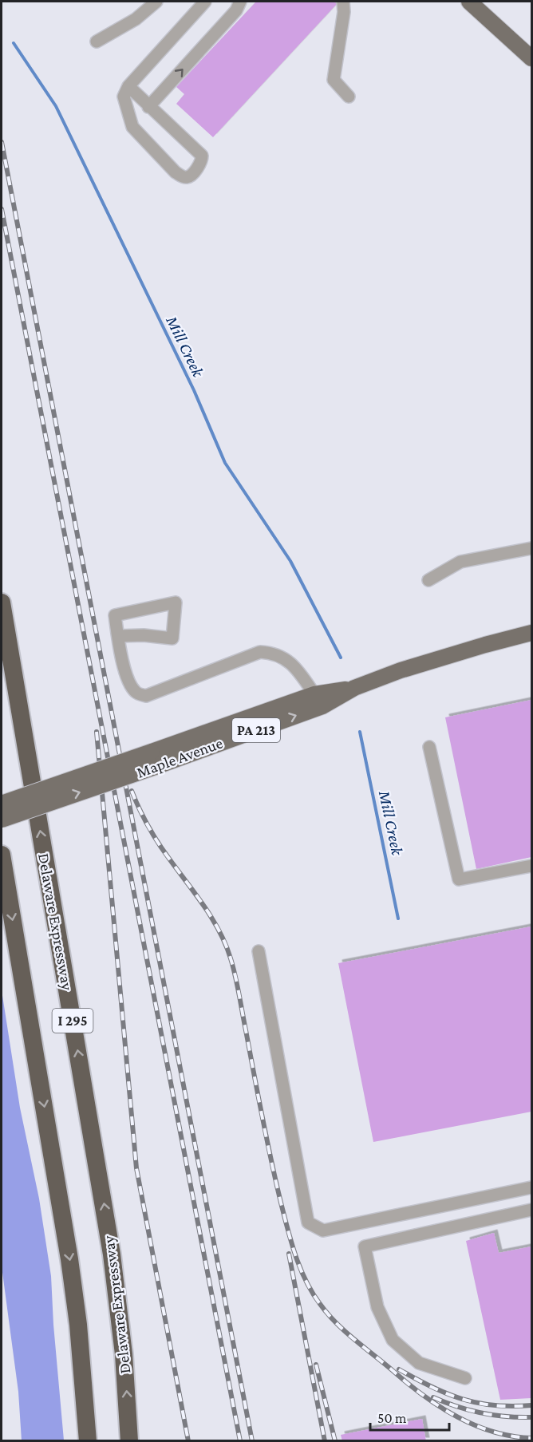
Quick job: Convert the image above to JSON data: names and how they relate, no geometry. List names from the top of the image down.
{
  "streets": {
    "highway": ["Delaware Expressway", "I 295"],
    "main road": ["PA 213", "Maple Avenue"]
  },
  "water": ["Mill Creek"],
  "scale_bar": "50 m"
}
